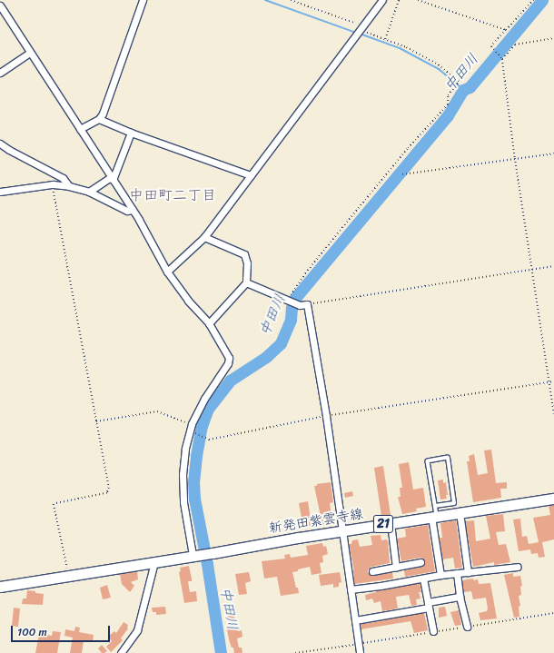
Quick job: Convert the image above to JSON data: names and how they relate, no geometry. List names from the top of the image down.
{
  "streets": {
    "main road": ["新発田紫雲寺線", "21"]
  },
  "crossings": [
    ["新発田紫雲寺線", "21"]
  ],
  "districts": ["中田町二丁目"],
  "water": ["中田川"],
  "scale_bar": "100 m"
}
